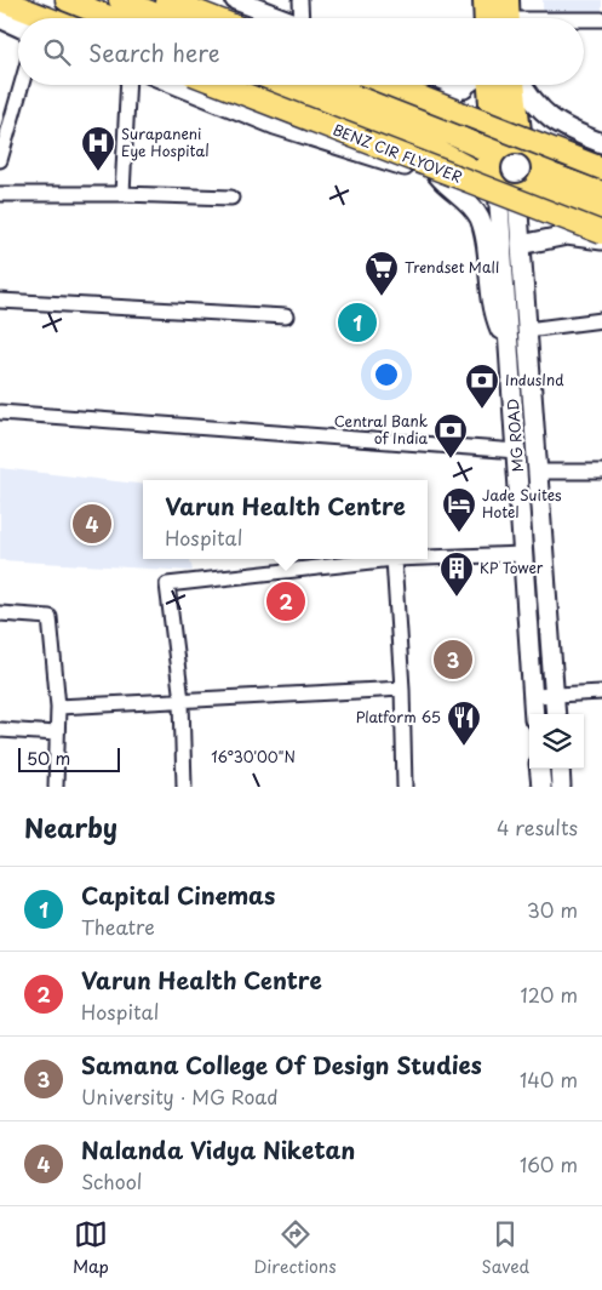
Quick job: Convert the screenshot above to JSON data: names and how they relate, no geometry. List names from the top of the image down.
{
  "streets": {
    "main road": ["BENZ CIR FLYOVER", "MG ROAD"]
  },
  "places": {
    "hospital": ["Surapaneni Eye Hospital"],
    "supermarket": ["Trendset Mall"],
    "bank": ["IndusInd", "Central Bank of India"],
    "hotel": ["Jade Suites Hotel"],
    "building": ["KP Tower"],
    "restaurant": ["Platform 65"]
  },
  "scale_bar": "50 m",
  "page": {
    "search": "Search here",
    "pins": [
      "1",
      "4",
      "2",
      "3"
    ],
    "popup": ["Varun Health Centre", "Hospital"],
    "scale": "50 m",
    "heading": ["Nearby", "4 results"],
    "list": [
      {
        "mark": "1",
        "name": "Capital Cinemas",
        "note": "Theatre",
        "value": "30 m"
      },
      {
        "mark": "2",
        "name": "Varun Health Centre",
        "note": "Hospital",
        "value": "120 m"
      },
      {
        "mark": "3",
        "name": "Samana College Of Design Studies",
        "note": "University · MG Road",
        "value": "140 m"
      },
      {
        "mark": "4",
        "name": "Nalanda Vidya Niketan",
        "note": "School",
        "value": "160 m"
      }
    ],
    "nav": ["Map", "Directions", "Saved"]
  },
  "coordinates": ["16°30'00\"N"]
}
